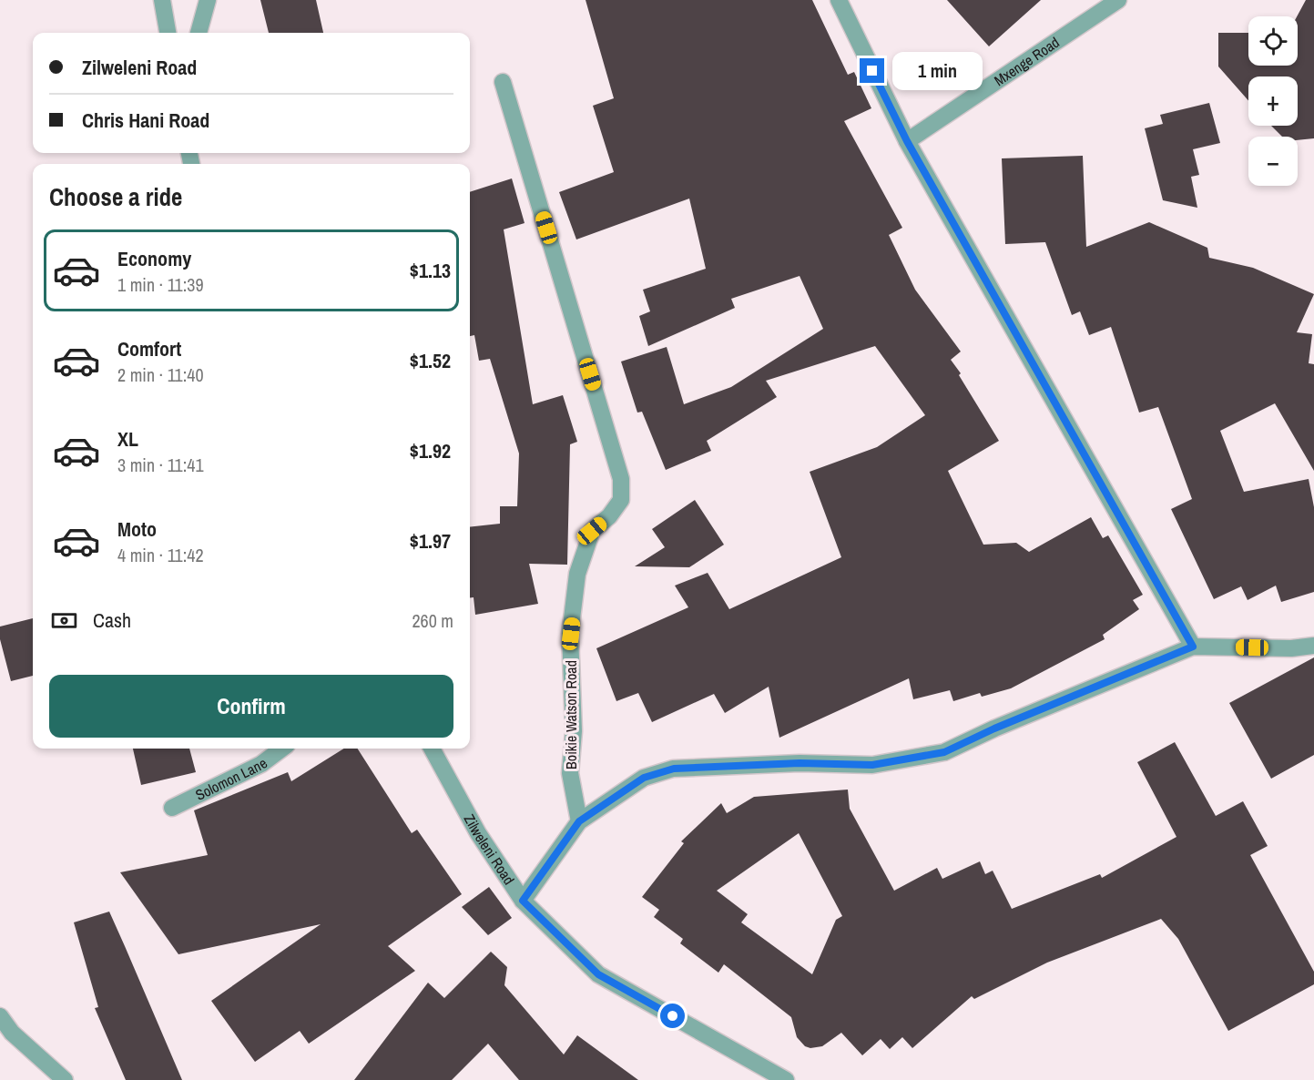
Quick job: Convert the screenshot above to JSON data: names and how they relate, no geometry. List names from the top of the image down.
{
  "streets": {
    "street": [
      "Mxenge Road",
      "Boikie Watson Road",
      "Solomon Lane",
      "Zilweleni Road"
    ]
  },
  "page": {
    "map_buttons": ["+", "−"],
    "banner": ["Zilweleni Road", "Chris Hani Road"],
    "bubble": "1 min",
    "heading": "Choose a ride",
    "list": [
      {
        "name": "Economy",
        "note": "1 min · 11:39",
        "value": "$1.13"
      },
      {
        "name": "Comfort",
        "note": "2 min · 11:40",
        "value": "$1.52"
      },
      {
        "name": "XL",
        "note": "3 min · 11:41",
        "value": "$1.92"
      },
      {
        "name": "Moto",
        "note": "4 min · 11:42",
        "value": "$1.97"
      }
    ],
    "pay": ["Cash", "260 m"],
    "buttons": "Confirm"
  }
}
